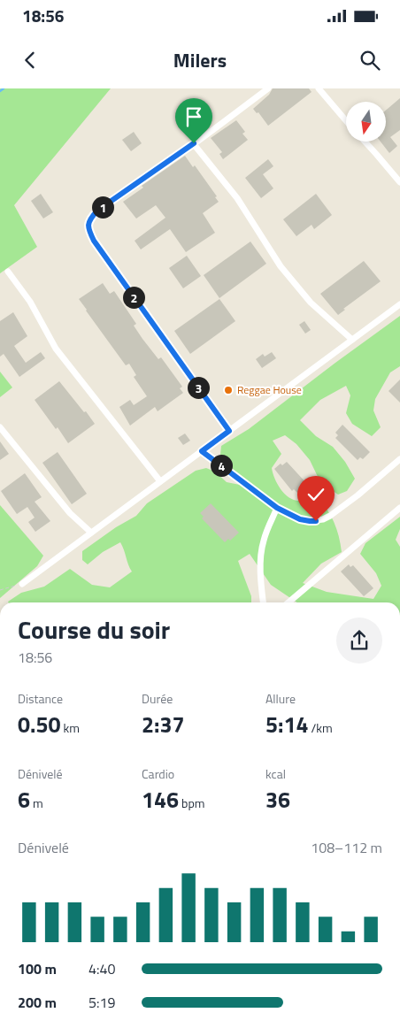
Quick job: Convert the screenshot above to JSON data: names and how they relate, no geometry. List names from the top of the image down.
{
  "places": ["Reggae House"],
  "north": "bottom",
  "page": {
    "status": "18:56",
    "header": "Milers",
    "pins": [
      "1",
      "2",
      "3",
      "4"
    ],
    "heading": ["Course du soir", "18:56"],
    "stats": [
      ["Distance", "0.50 km"],
      ["Durée", "2:37"],
      ["Allure", "5:14 /km"],
      ["Dénivelé", "6 m"],
      ["Cardio", "146 bpm"],
      ["kcal", "36"]
    ],
    "chart": ["Dénivelé", "108–112 m"],
    "list": [
      {
        "name": "100 m",
        "note": "4:40"
      },
      {
        "name": "200 m",
        "note": "5:19"
      }
    ]
  }
}
